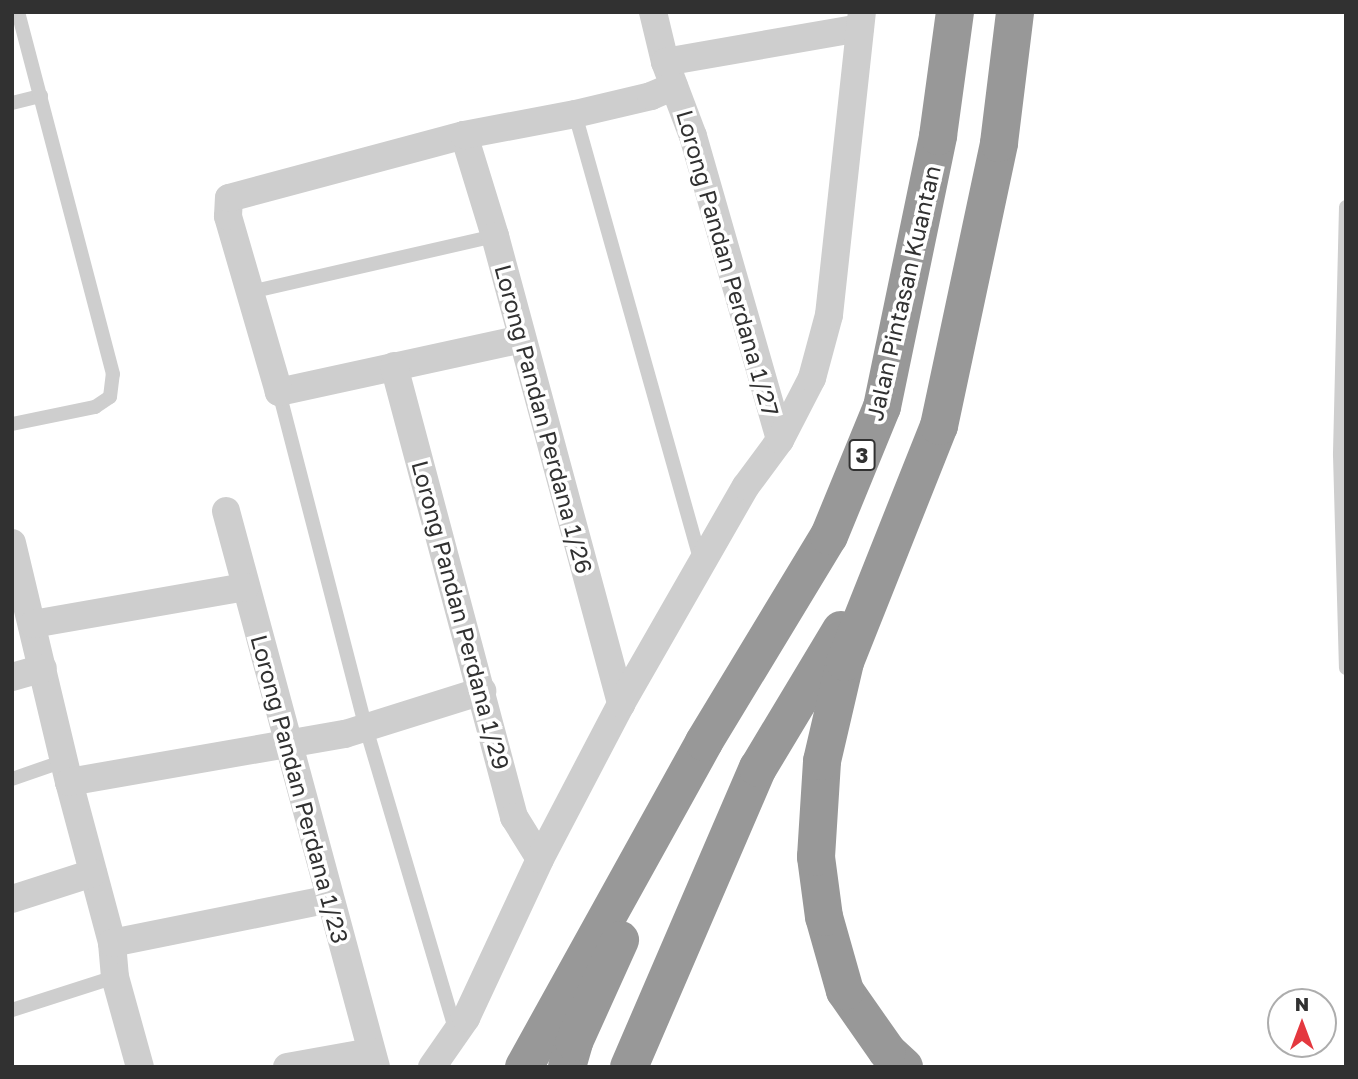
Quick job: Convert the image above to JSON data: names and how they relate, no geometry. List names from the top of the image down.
{
  "streets": {
    "highway": ["Jalan Pintasan Kuantan", "3"],
    "street": [
      "Lorong Pandan Perdana 1/27",
      "Lorong Pandan Perdana 1/26",
      "Lorong Pandan Perdana 1/29",
      "Lorong Pandan Perdana 1/23"
    ]
  },
  "crossings": [
    ["Jalan Pintasan Kuantan", "3"]
  ],
  "north": "top"
}
